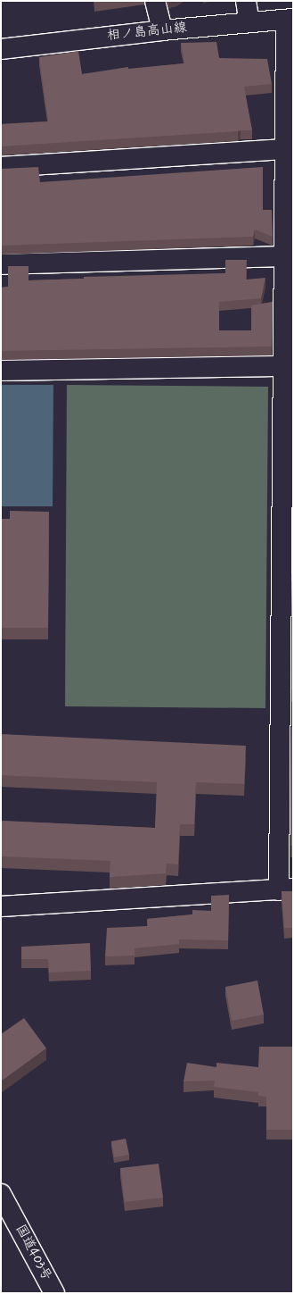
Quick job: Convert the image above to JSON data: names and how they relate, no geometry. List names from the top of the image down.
{
  "streets": {
    "main road": ["相ノ島高山線", "国道403号"]
  }
}
